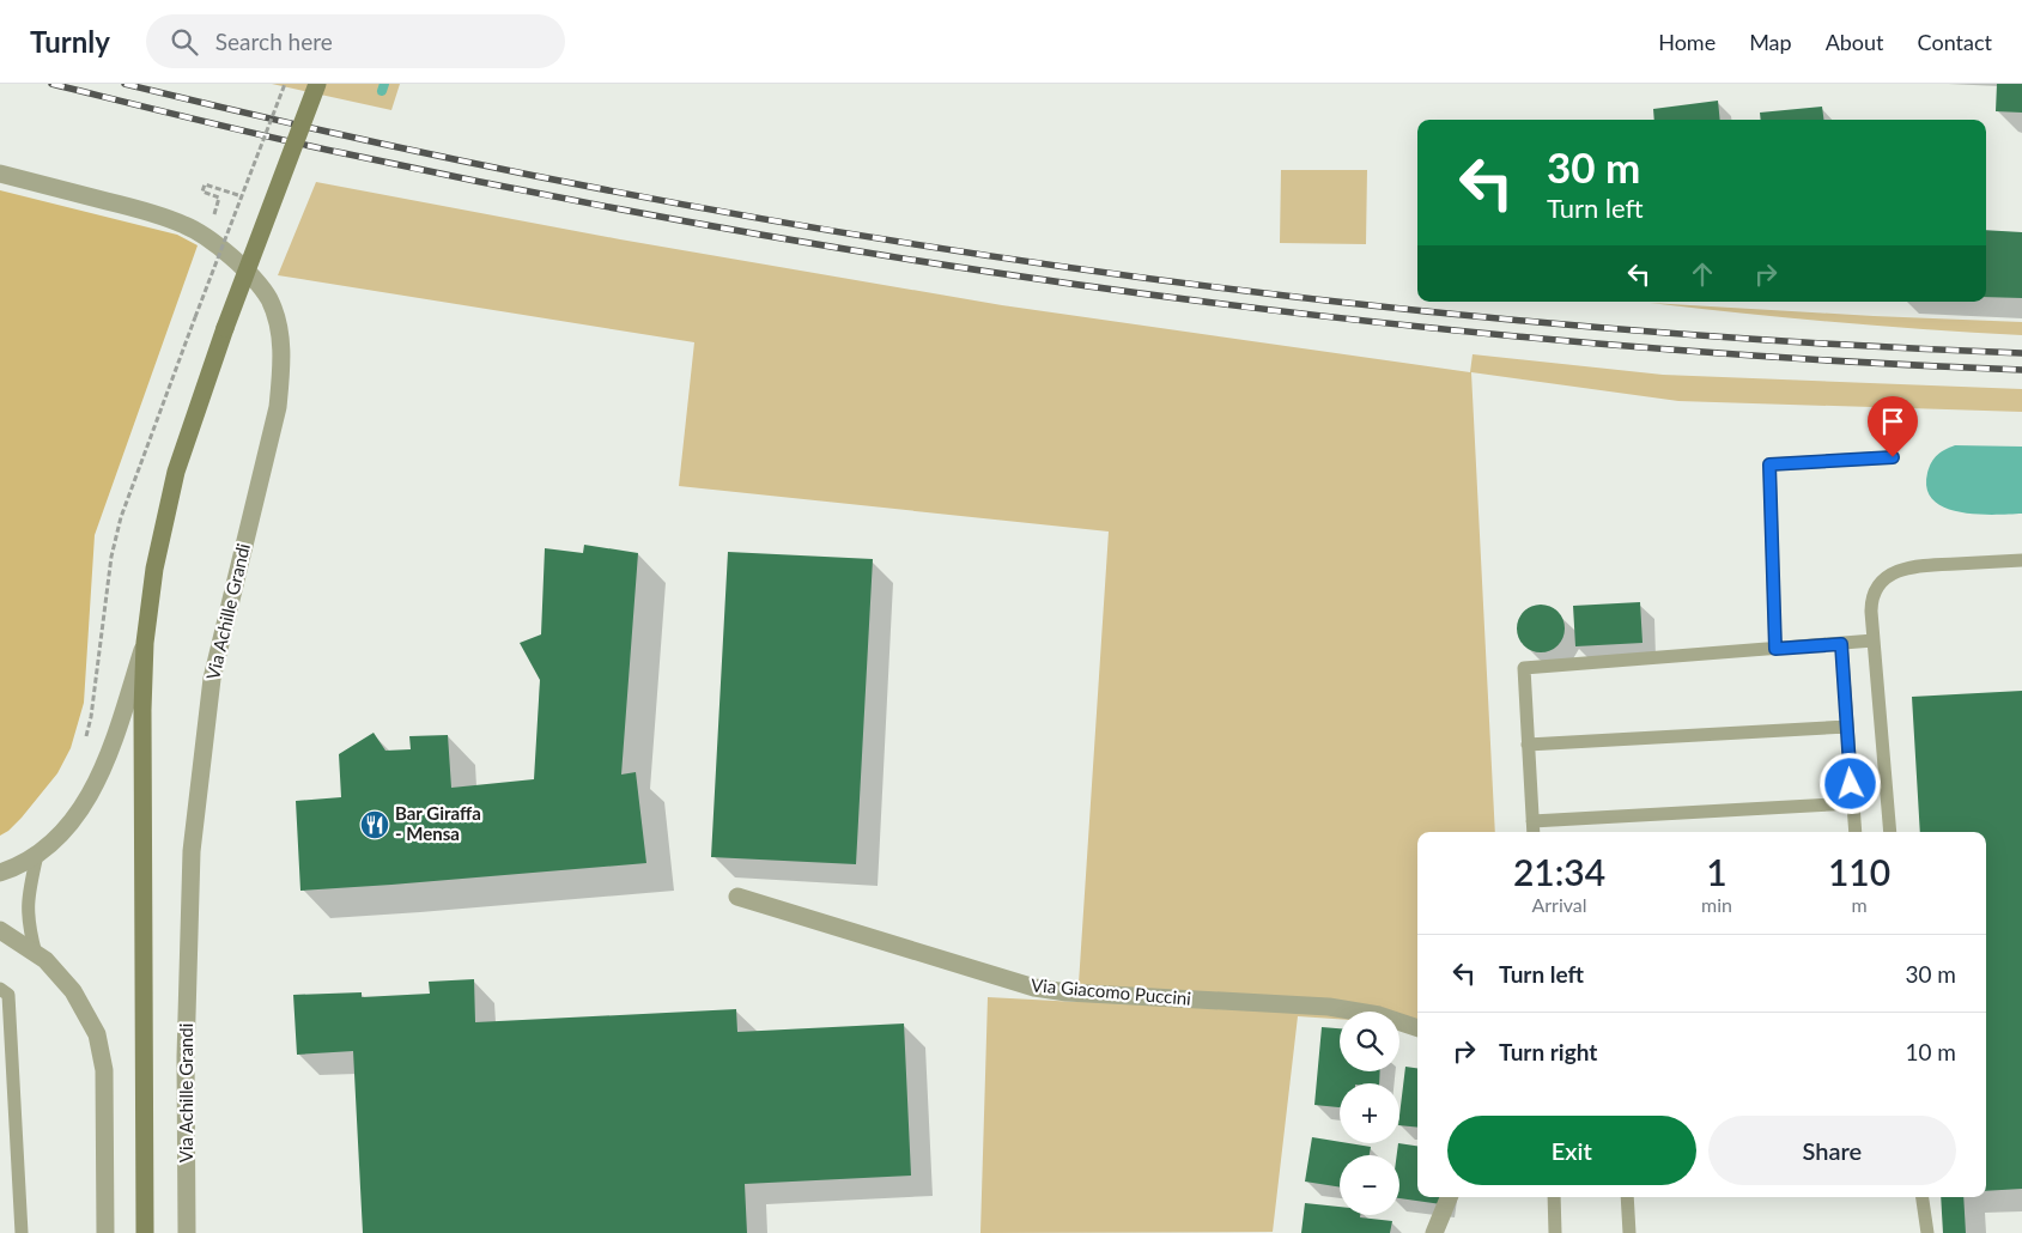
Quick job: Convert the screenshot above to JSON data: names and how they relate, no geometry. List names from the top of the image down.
{
  "streets": {
    "street": ["Via Achille Grandi", "Via Giacomo Puccini"]
  },
  "places": {
    "restaurant": ["Bar Giraffa - Mensa"]
  },
  "page": {
    "header": "Turnly",
    "search": "Search here",
    "nav": [
      "Home",
      "Map",
      "About",
      "Contact"
    ],
    "turn": ["30 m", "Turn left"],
    "eta": [
      "21:34",
      "Arrival",
      "1",
      "min",
      "110",
      "m"
    ],
    "list": [
      {
        "name": "Turn left",
        "value": "30 m"
      },
      {
        "name": "Turn right",
        "value": "10 m"
      }
    ],
    "map_buttons": ["+", "−"],
    "buttons": ["Exit", "Share"]
  }
}
